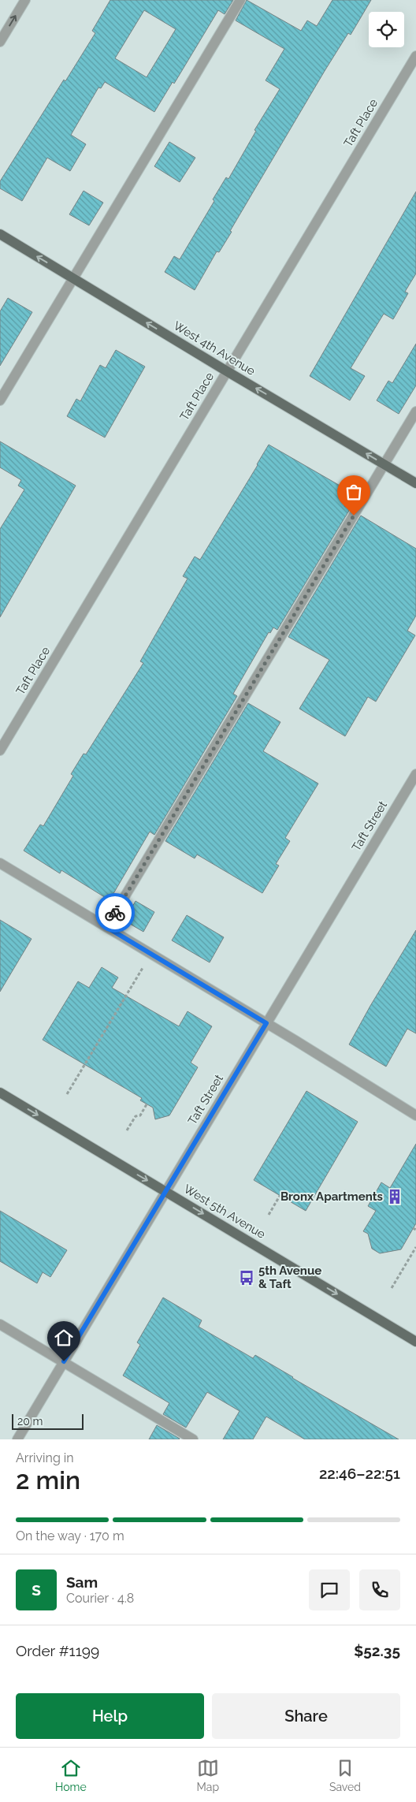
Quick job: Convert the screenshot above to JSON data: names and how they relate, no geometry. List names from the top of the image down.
{
  "streets": {
    "main road": ["West 4th Avenue", "West 5th Avenue"],
    "street": ["Taft Place", "Taft Street"]
  },
  "crossings": [
    ["Taft Place", "West 4th Avenue"],
    ["Taft Street", "West 5th Avenue"]
  ],
  "one_way": ["West 4th Avenue", "West 5th Avenue"],
  "places": {
    "building": ["Bronx Apartments"],
    "bus stop": ["5th Avenue & Taft"]
  },
  "scale_bar": "20 m",
  "page": {
    "scale": "20 m",
    "heading": ["2 min", "Arriving in", "22:46–22:51"],
    "panel": [
      "Sam",
      "Courier · 4.8",
      "Order #1199",
      "$52.35"
    ],
    "bar": "On the way · 170 m",
    "round": "S",
    "buttons": ["Help", "Share"],
    "tabs": ["Home", "Map", "Saved"]
  }
}
